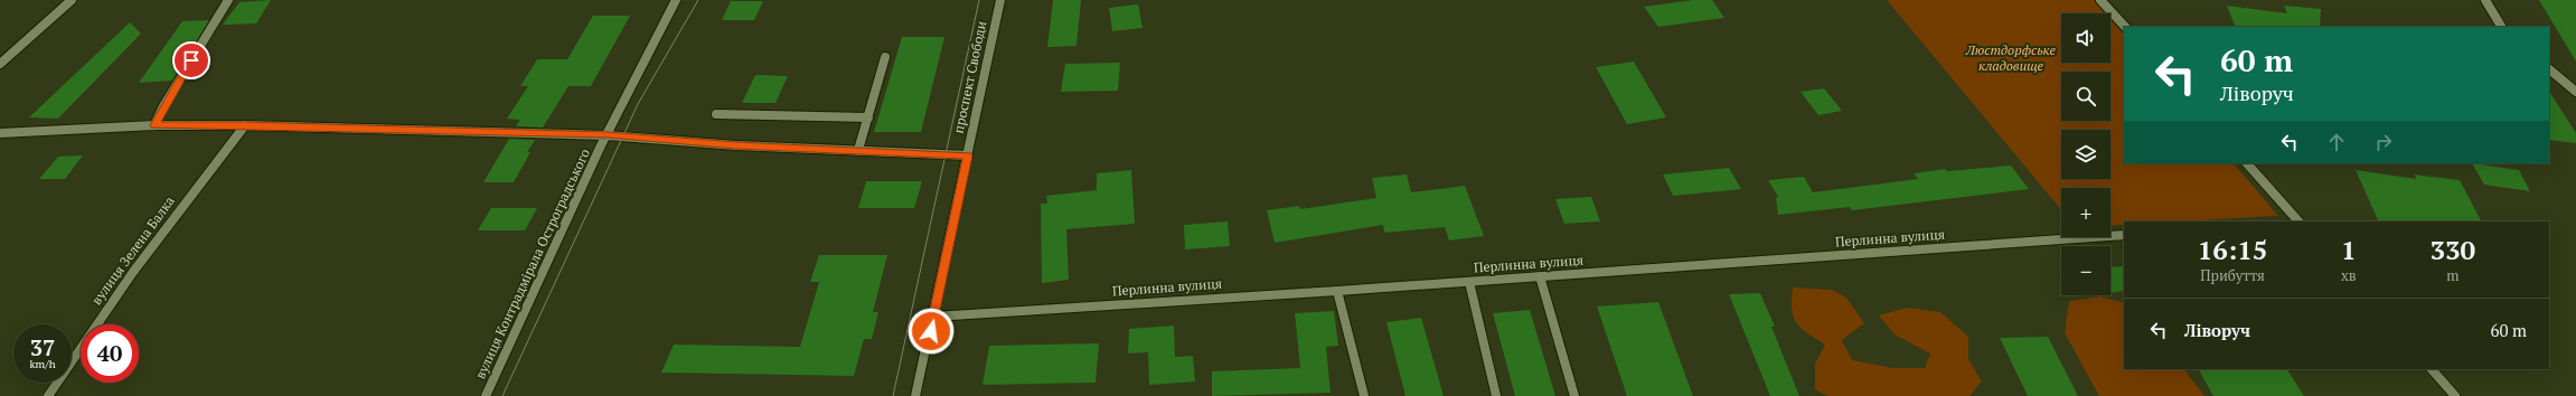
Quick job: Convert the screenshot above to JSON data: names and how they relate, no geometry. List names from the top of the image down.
{
  "streets": {
    "street": [
      "проспект Свободи",
      "Перлинна вулиця",
      "вулиця Зелена Балка",
      "вулиця Контрадмірала Остроградського"
    ]
  },
  "crossings": [
    ["проспект Свободи", "Перлинна вулиця"]
  ],
  "parks": ["Люстдорфське кладовище"],
  "page": {
    "map_buttons": ["+", "−"],
    "turn": ["60 m", "Ліворуч"],
    "eta": [
      "16:15",
      "Прибуття",
      "1",
      "хв",
      "330",
      "m"
    ],
    "list": [
      {
        "name": "Ліворуч",
        "value": "60 m"
      }
    ],
    "speed": "37 km/h",
    "limit": "40"
  }
}
